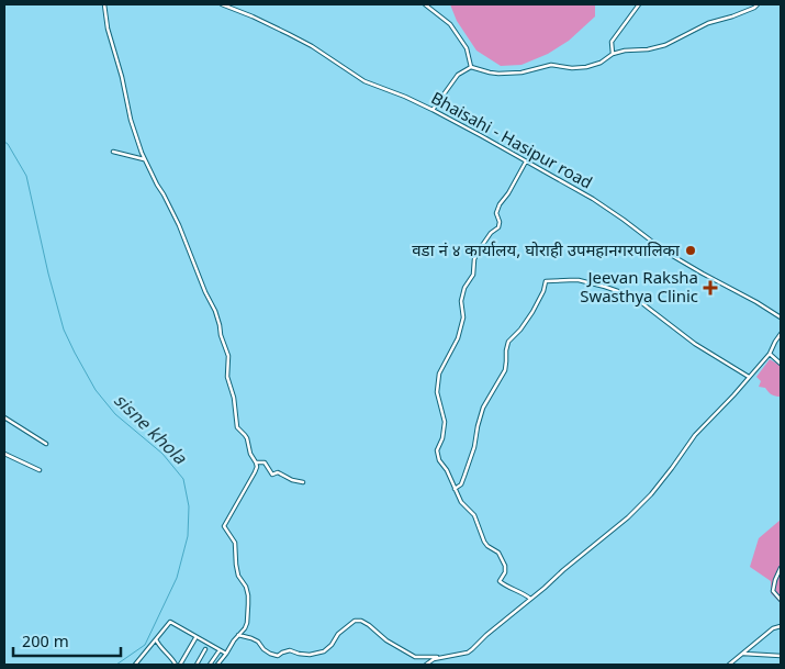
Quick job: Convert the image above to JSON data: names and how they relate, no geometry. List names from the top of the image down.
{
  "streets": {
    "street": ["Bhaisahi - Hasipur road"]
  },
  "water": ["sisne khola"],
  "places": {
    "other": ["वडा नं ४ कार्यालय, घोराही उपमहानगरपालिका"],
    "health": ["Jeevan Raksha Swasthya Clinic"]
  },
  "scale_bar": "200 m"
}
